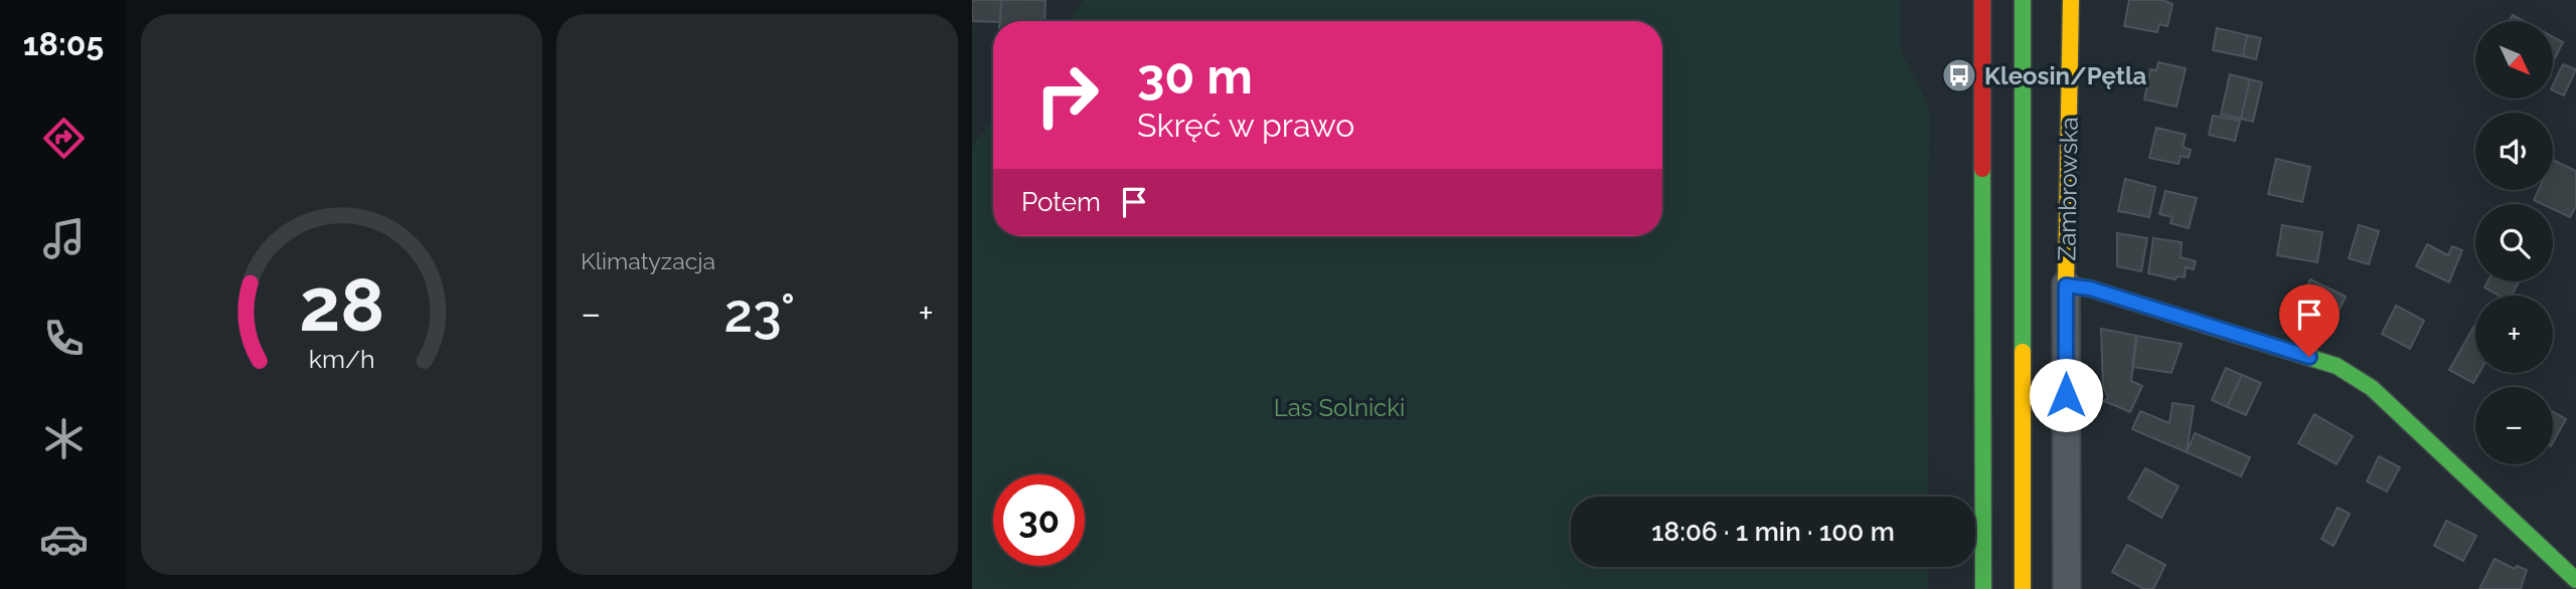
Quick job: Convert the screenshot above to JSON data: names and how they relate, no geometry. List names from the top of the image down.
{
  "streets": {
    "main road": ["Zambrowska"]
  },
  "parks": ["Las Solnicki"],
  "places": {
    "bus stop": ["Kleosin/Pętla"]
  },
  "north": "bottom right",
  "page": {
    "tabs": "18:05",
    "tile": "Klimatyzacja",
    "map_buttons": ["+", "−"],
    "turn": ["30 m", "Skręć w prawo"],
    "then": "Potem",
    "heat": ["−", "23°", "+"],
    "limit": "30",
    "trip": "18:06 · 1 min · 100 m",
    "gauge": ["28", "km/h"]
  }
}
